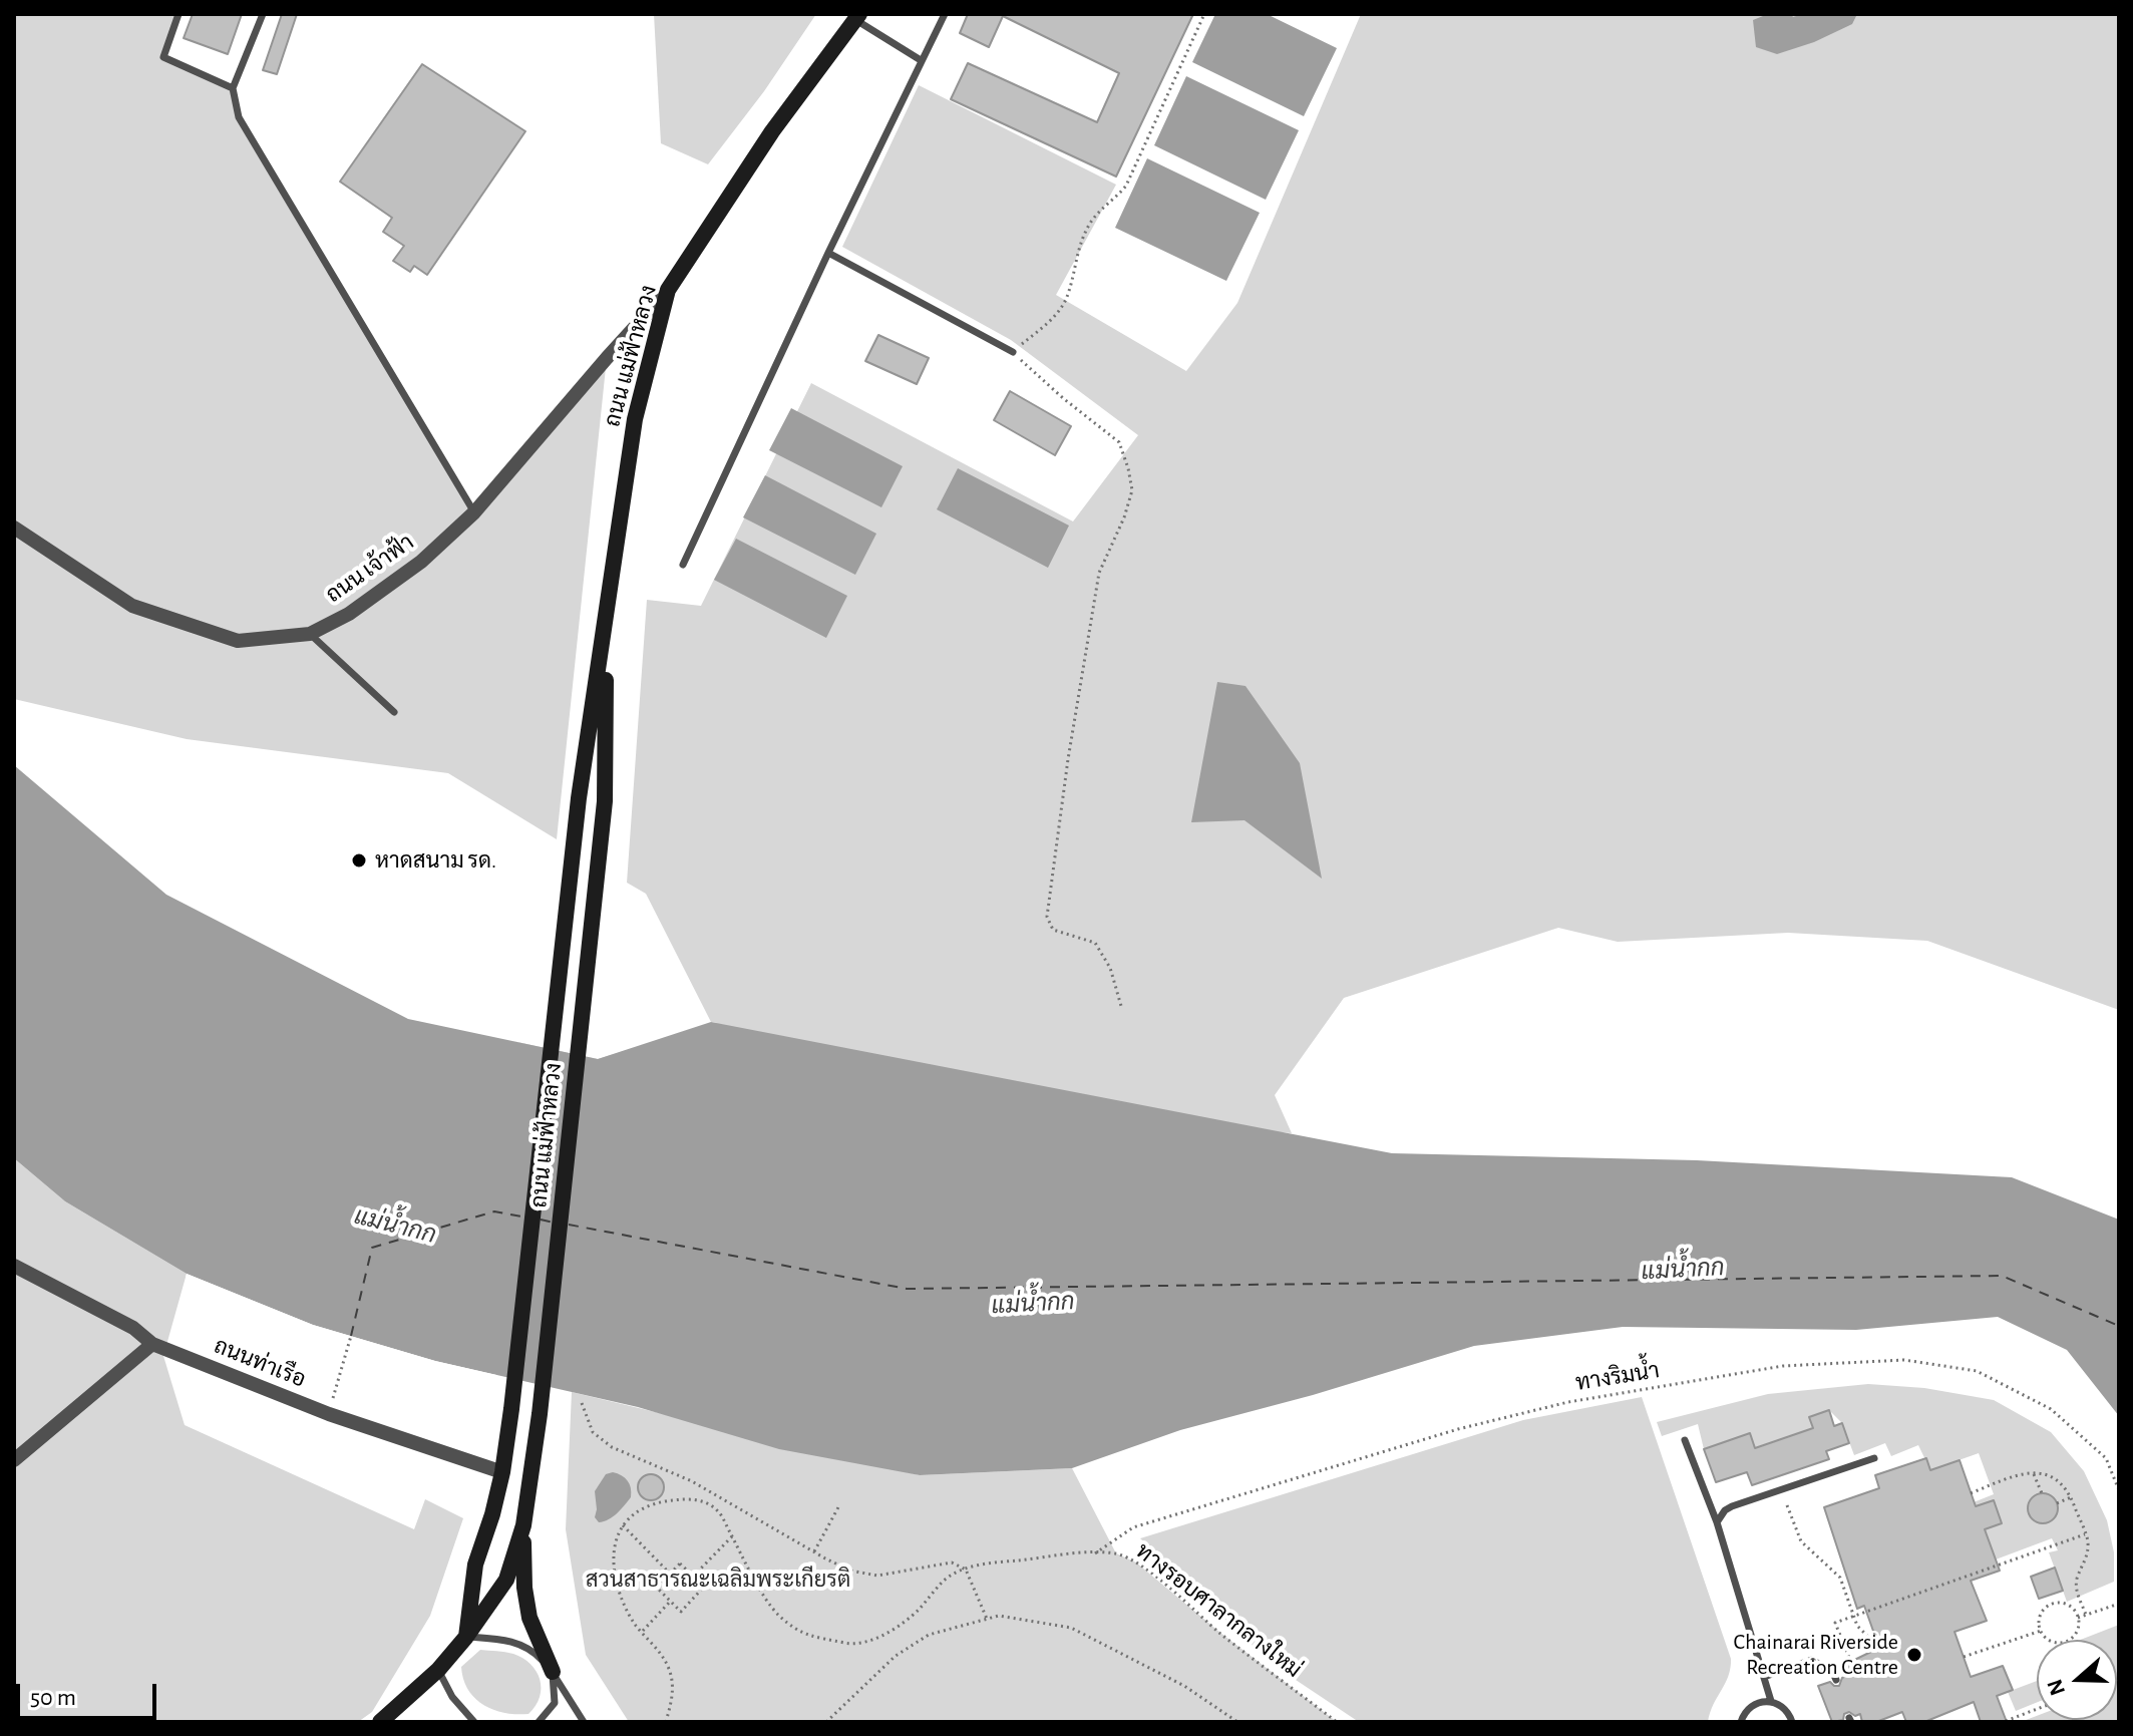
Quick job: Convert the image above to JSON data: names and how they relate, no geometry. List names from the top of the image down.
{
  "streets": {
    "street": ["ถนน แม่ฟ้าหลวง", "ถนน เจ้าฟ้า", "ถนนท่าเรือ"],
    "path": ["ทางริมน้ำ", "ทางรอบศาลากลางใหม่"]
  },
  "crossings": [
    ["ถนน แม่ฟ้าหลวง", "ถนน เจ้าฟ้า"],
    ["ถนน แม่ฟ้าหลวง", "ถนนท่าเรือ"],
    ["ทางริมน้ำ", "ทางรอบศาลากลางใหม่"]
  ],
  "water": ["แม่น้ำกก"],
  "parks": ["สวนสาธารณะเฉลิมพระเกียรติ"],
  "places": ["หาดสนาม รด.", "Chainarai Riverside Recreation Centre"],
  "scale_bar": "50 m",
  "north": "left"
}
